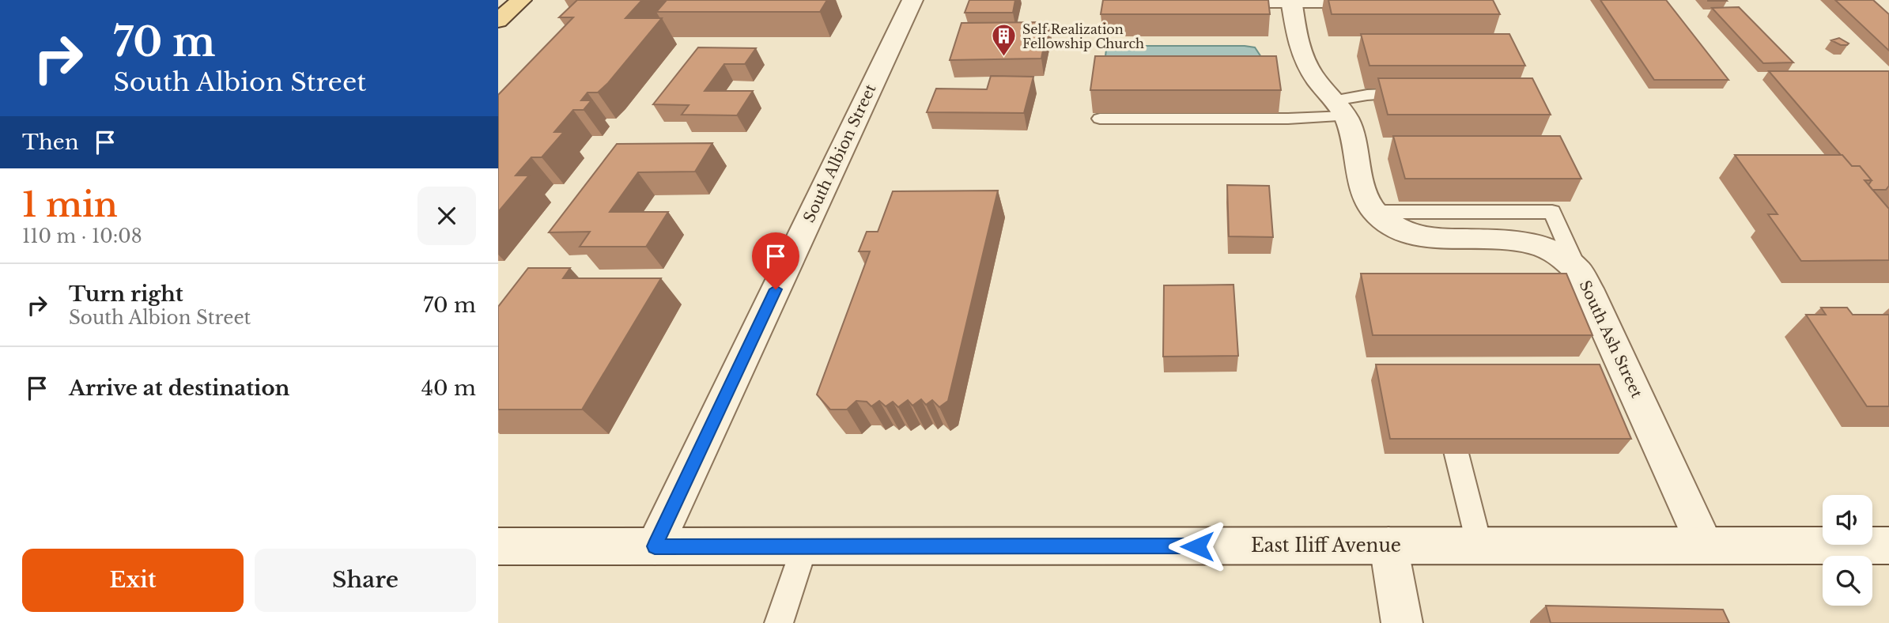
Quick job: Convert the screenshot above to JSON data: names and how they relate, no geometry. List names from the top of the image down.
{
  "streets": {
    "street": ["South Albion Street", "South Ash Street", "East Iliff Avenue"]
  },
  "crossings": [
    ["South Albion Street", "East Iliff Avenue"],
    ["South Ash Street", "East Iliff Avenue"]
  ],
  "places": {
    "building": ["Self Realization Fellowship Church"]
  },
  "page": {
    "turn": ["70 m", "South Albion Street"],
    "then": "Then",
    "heading": ["1 min", "110 m · 10:08"],
    "list": [
      {
        "name": "Turn right",
        "note": "South Albion Street",
        "value": "70 m"
      },
      {
        "name": "Arrive at destination",
        "value": "40 m"
      }
    ],
    "buttons": ["Exit", "Share"]
  }
}
